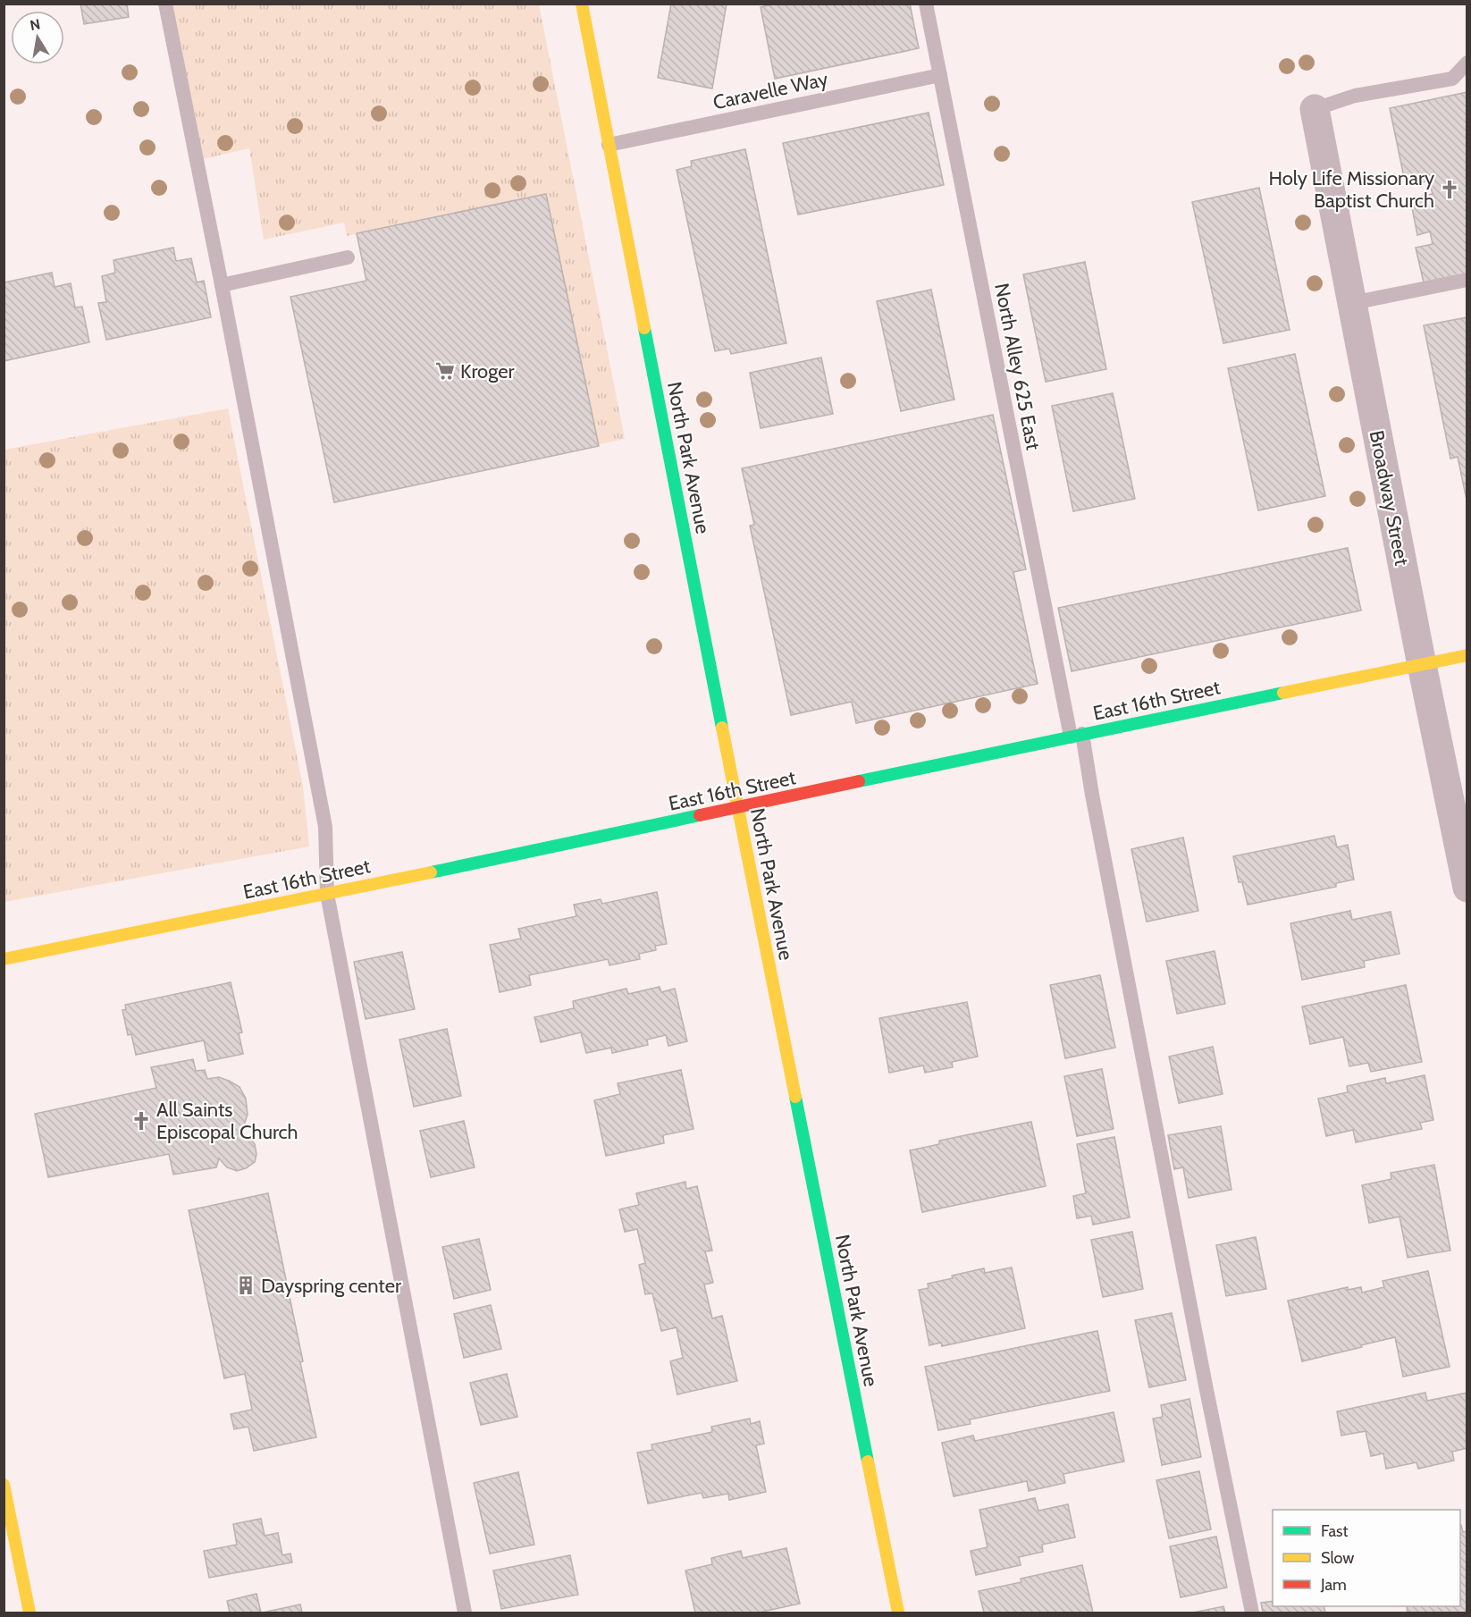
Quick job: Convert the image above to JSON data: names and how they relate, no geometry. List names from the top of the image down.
{
  "streets": {
    "main road": ["North Park Avenue", "East 16th Street"],
    "street": ["Broadway Street"],
    "lane": ["Caravelle Way", "North Alley 625 East"]
  },
  "crossings": [
    ["Caravelle Way", "North Alley 625 East"],
    ["Caravelle Way", "North Park Avenue"],
    ["North Alley 625 East", "East 16th Street"],
    ["North Park Avenue", "East 16th Street"],
    ["Broadway Street", "East 16th Street"]
  ],
  "places": {
    "church": ["Holy Life Missionary Baptist Church", "All Saints Episcopal Church"],
    "supermarket": ["Kroger"],
    "building": ["Dayspring center"]
  },
  "legend": ["Fast", "Slow", "Jam"],
  "north": "top"
}
